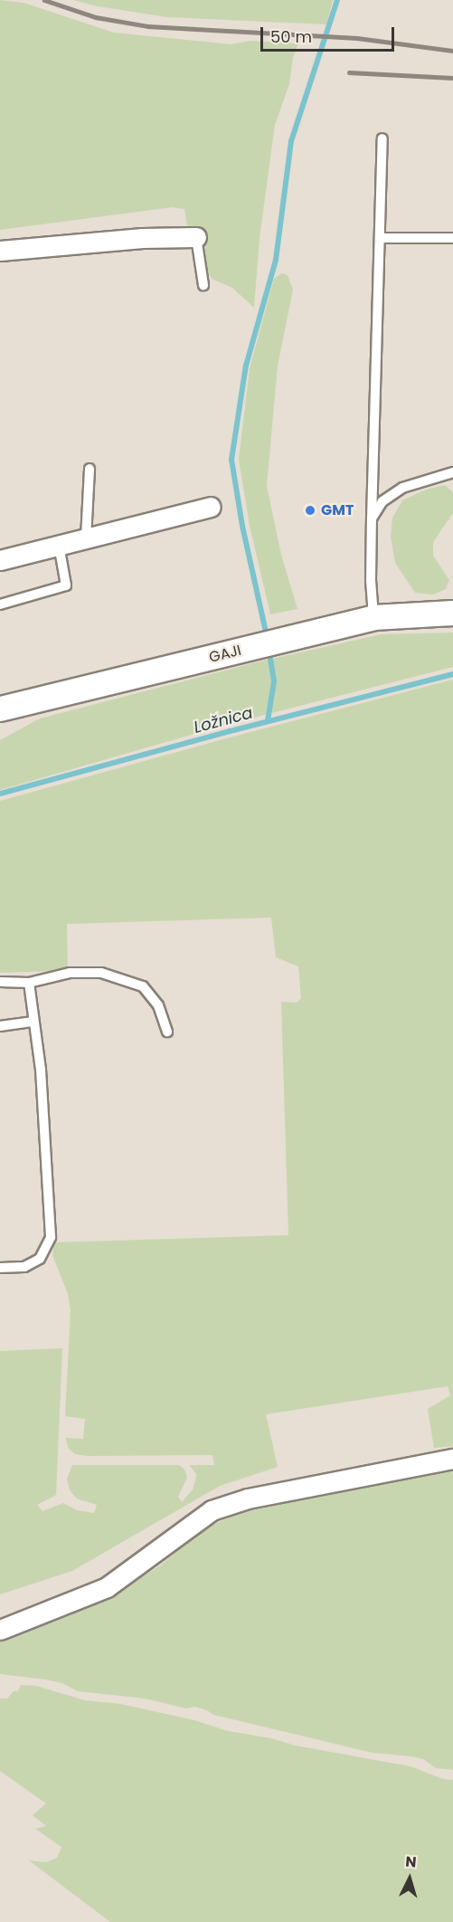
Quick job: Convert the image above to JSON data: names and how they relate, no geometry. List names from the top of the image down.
{
  "streets": {
    "street": ["GAJI"]
  },
  "water": ["Ložnica"],
  "places": ["GMT"],
  "scale_bar": "50 m",
  "north": "top"
}
